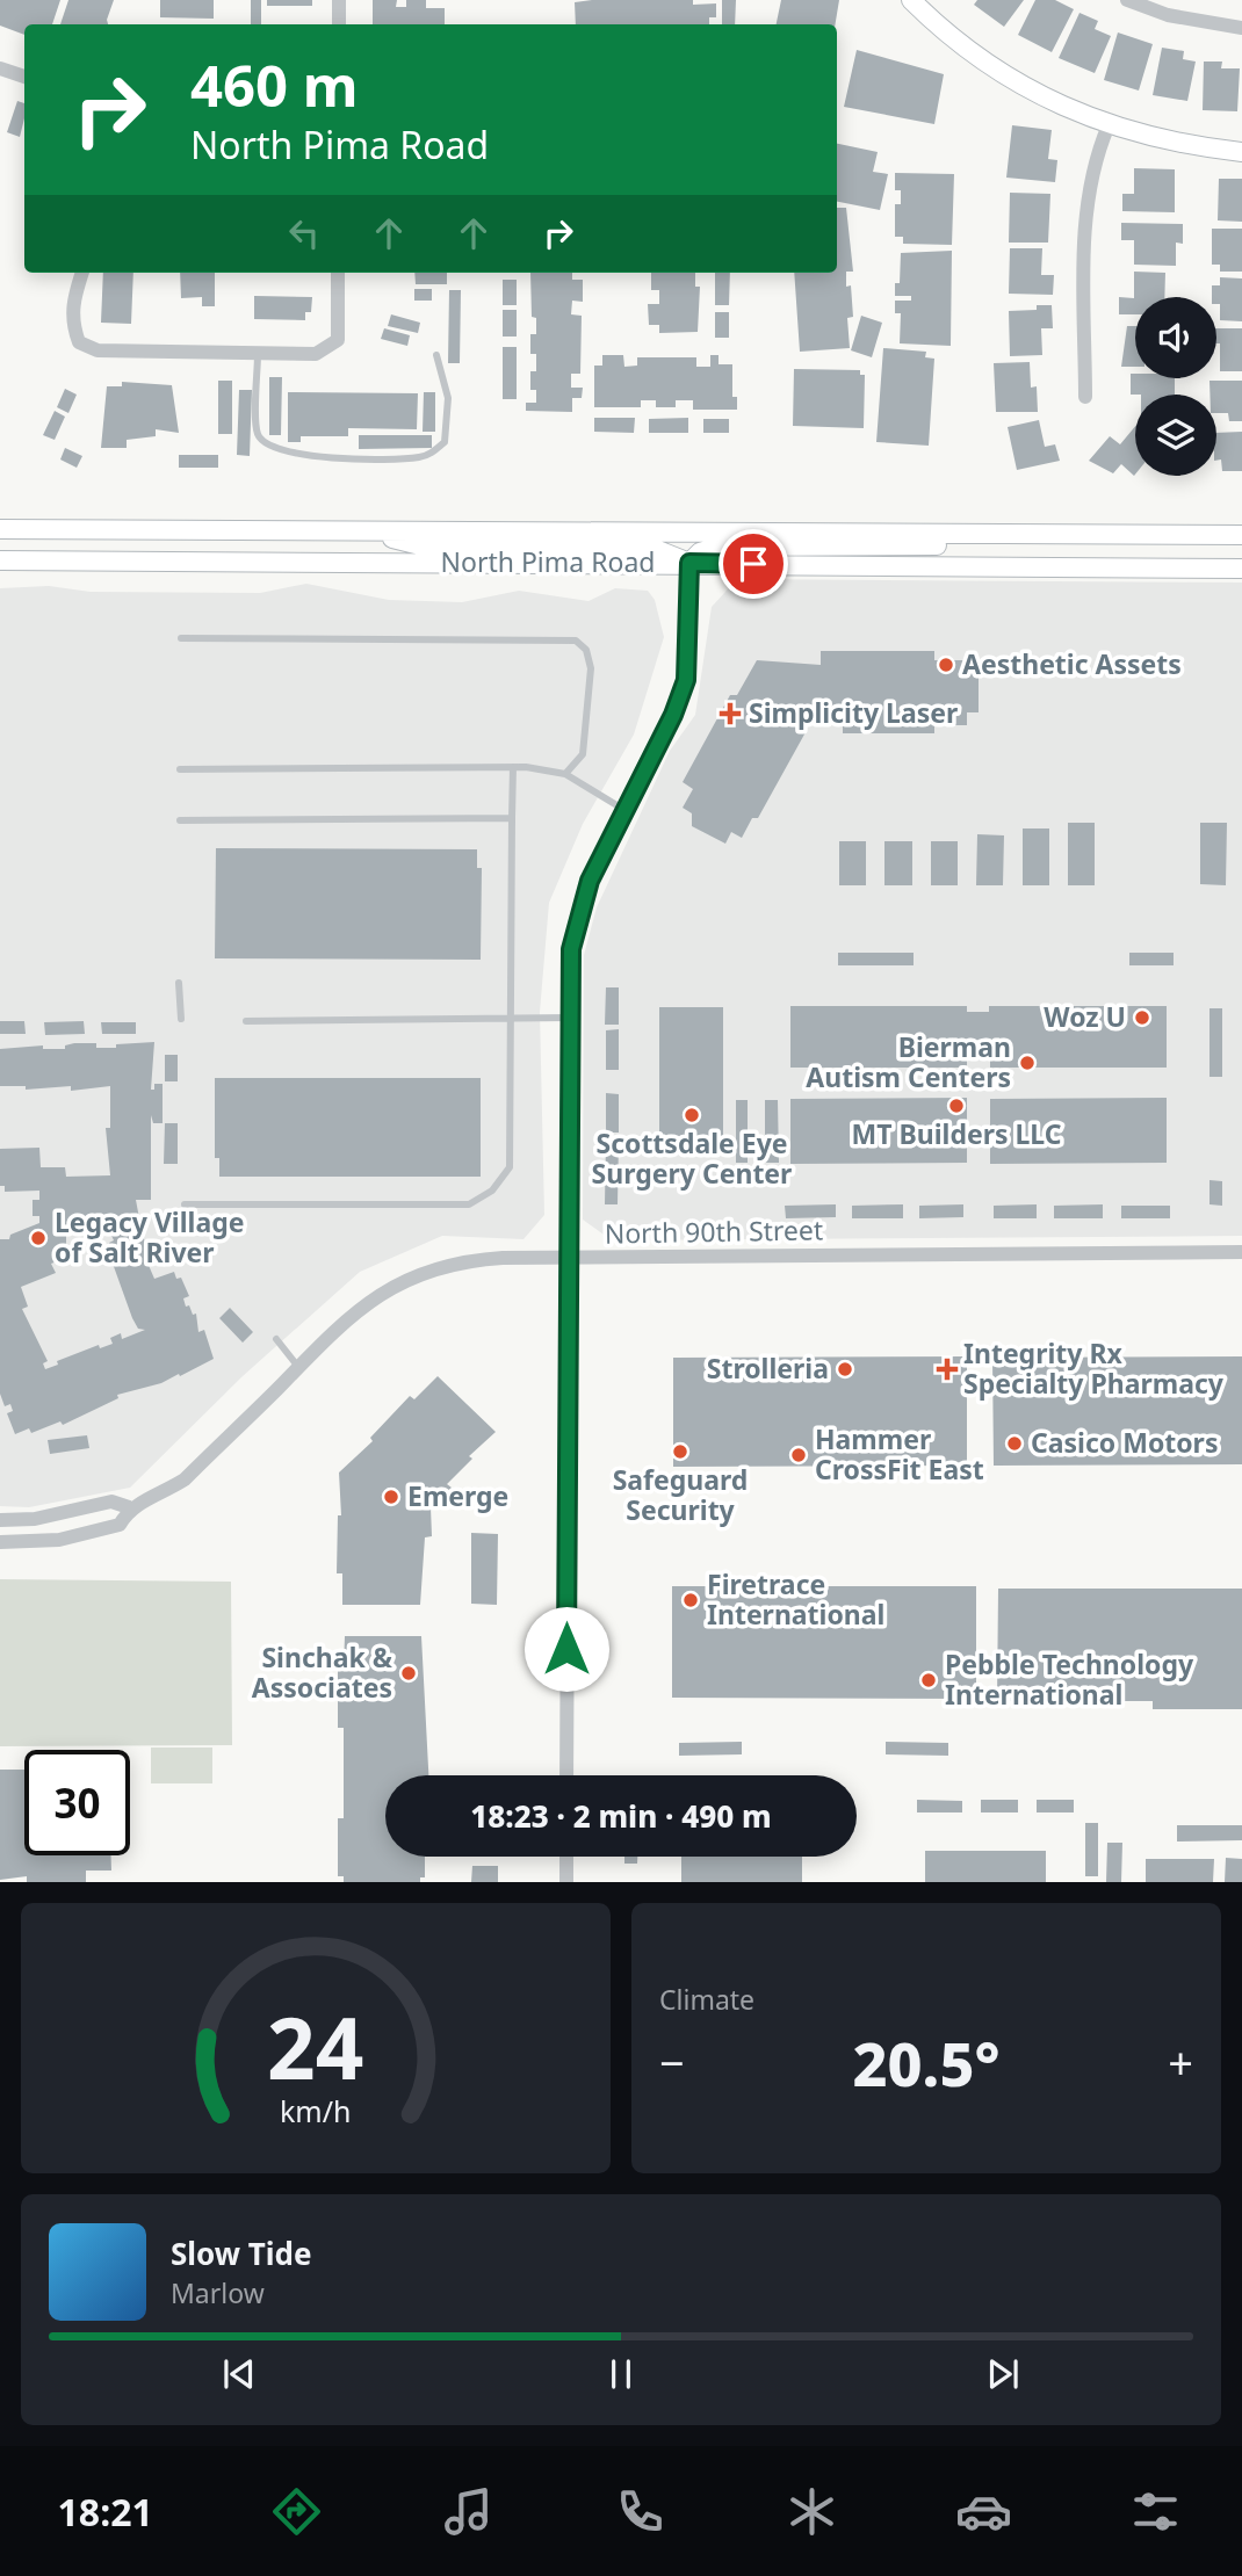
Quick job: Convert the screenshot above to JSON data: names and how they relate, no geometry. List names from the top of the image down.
{
  "streets": {
    "main road": ["North Pima Road"],
    "street": ["North 90th Street"]
  },
  "places": {
    "other": [
      "Aesthetic Assets",
      "Woz U",
      "Bierman Autism Centers",
      "MT Builders LLC",
      "Scottsdale Eye Surgery Center",
      "Legacy Village of Salt River",
      "Strolleria",
      "Casico Motors",
      "Safeguard Security",
      "Hammer CrossFit East",
      "Emerge",
      "Firetrace International",
      "Sinchak & Associates",
      "Pebble Technology International"
    ],
    "health": ["Simplicity Laser", "Integrity Rx Specialty Pharmacy"]
  },
  "page": {
    "turn": ["460 m", "North Pima Road"],
    "limit": "30",
    "trip": "18:23 · 2 min · 490 m",
    "tile": "Climate",
    "heat": ["−", "20.5°", "+"],
    "song": ["Slow Tide", "Marlow"],
    "tabs": "18:21",
    "gauge": ["24", "km/h"]
  }
}
